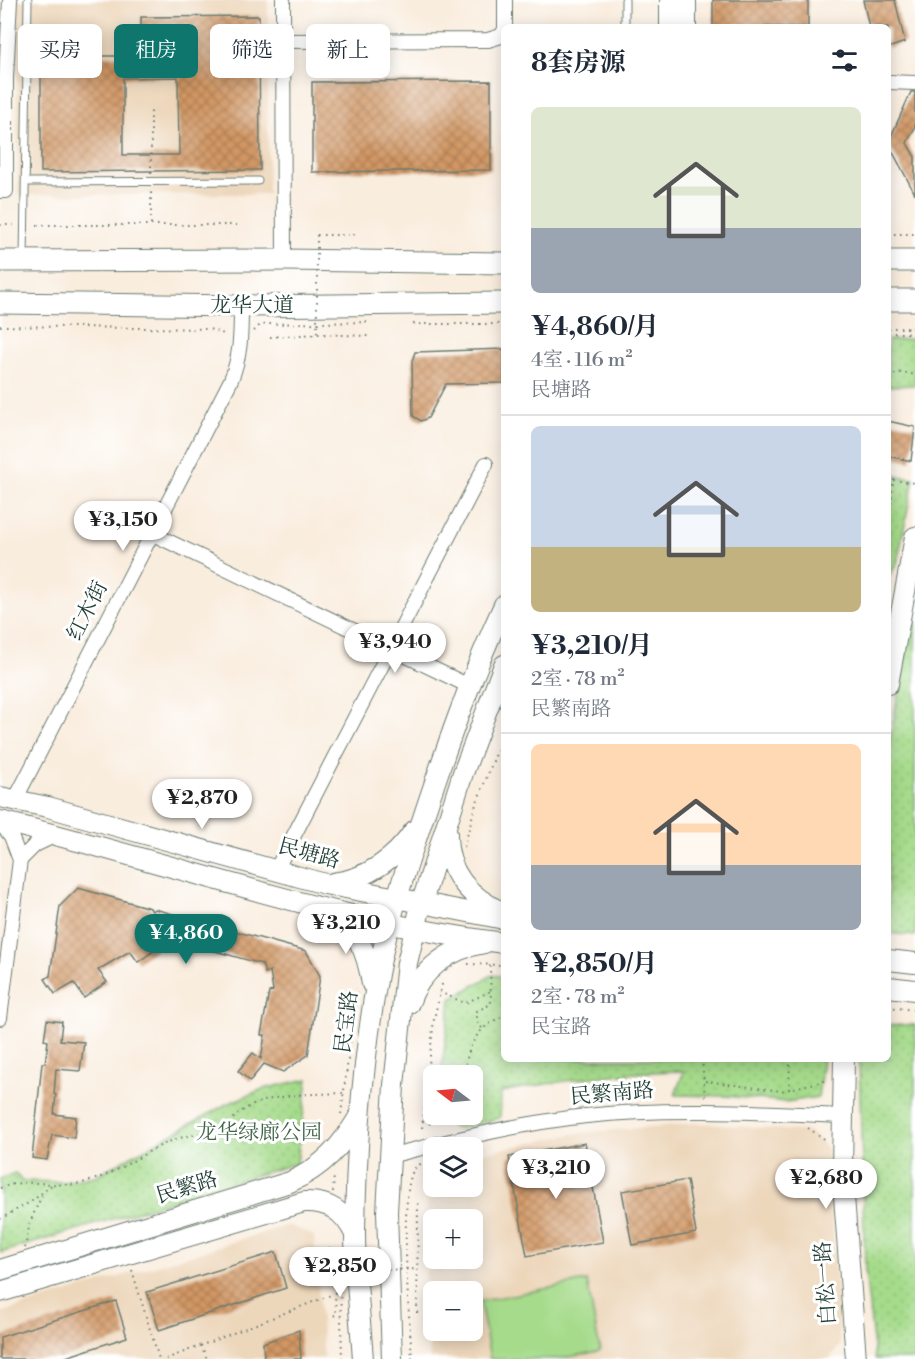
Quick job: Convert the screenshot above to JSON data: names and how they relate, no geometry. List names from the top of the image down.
{
  "streets": {
    "main road": [
      "龙华大道",
      "民塘路",
      "民宝路",
      "民繁路",
      "白松一路"
    ],
    "street": ["红木街", "民繁南路"]
  },
  "crossings": [
    ["龙华大道", "红木街"],
    ["红木街", "民塘路"],
    ["民塘路", "民宝路"],
    ["民宝路", "民繁路"],
    ["民繁南路", "白松一路"]
  ],
  "parks": ["龙华绿廊公园"],
  "north": "left",
  "page": {
    "chip": [
      "买房",
      "租房",
      "筛选",
      "新上"
    ],
    "heading": "8套房源",
    "list": [
      {
        "name": "¥4,860/月",
        "note": "4室 · 116 m² · 民塘路"
      },
      {
        "name": "¥3,210/月",
        "note": "2室 · 78 m² · 民繁南路"
      },
      {
        "name": "¥2,850/月",
        "note": "2室 · 78 m² · 民宝路"
      }
    ],
    "price": [
      "¥3,150",
      "¥3,940",
      "¥2,870",
      "¥3,210",
      "¥4,860",
      "¥3,210",
      "¥2,680",
      "¥2,850"
    ],
    "map_buttons": ["+", "−"]
  }
}
